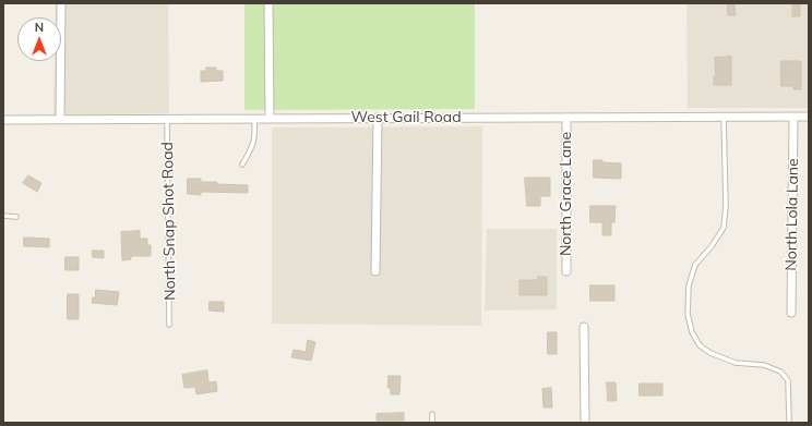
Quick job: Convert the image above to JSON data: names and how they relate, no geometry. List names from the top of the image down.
{
  "streets": {
    "street": ["West Gail Road", "North Grace Lane", "North Lola Lane"],
    "lane": ["North Snap Shot Road"]
  },
  "crossings": [
    ["West Gail Road", "North Grace Lane"],
    ["West Gail Road", "North Lola Lane"],
    ["West Gail Road", "North Snap Shot Road"]
  ],
  "north": "top"
}
